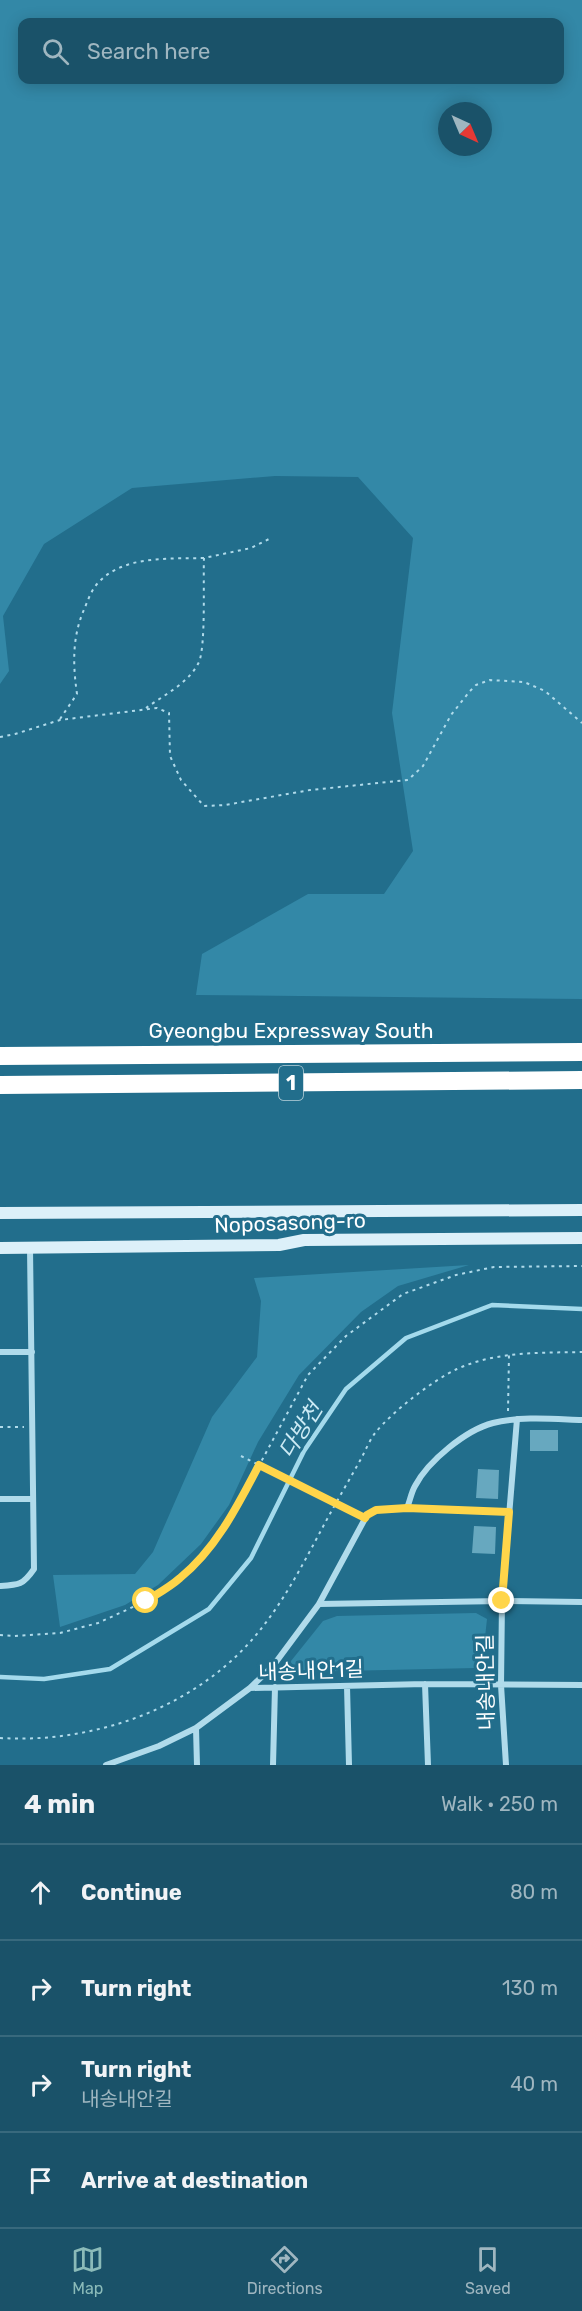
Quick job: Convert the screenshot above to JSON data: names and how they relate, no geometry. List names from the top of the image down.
{
  "streets": {
    "highway": ["Gyeongbu Expressway South", "1"],
    "main road": ["Noposasong-ro"],
    "street": ["내송내안1길", "내송내안길"]
  },
  "crossings": [
    ["내송내안1길", "내송내안길"]
  ],
  "water": ["다방천"],
  "north": "bottom right",
  "page": {
    "search": "Search here",
    "heading": ["4 min", "Walk · 250 m"],
    "list": [
      ["Continue", "80 m"],
      ["Turn right", "130 m"],
      ["Turn right", "내송내안길", "40 m"],
      "Arrive at destination"
    ],
    "nav": ["Map", "Directions", "Saved"]
  }
}
